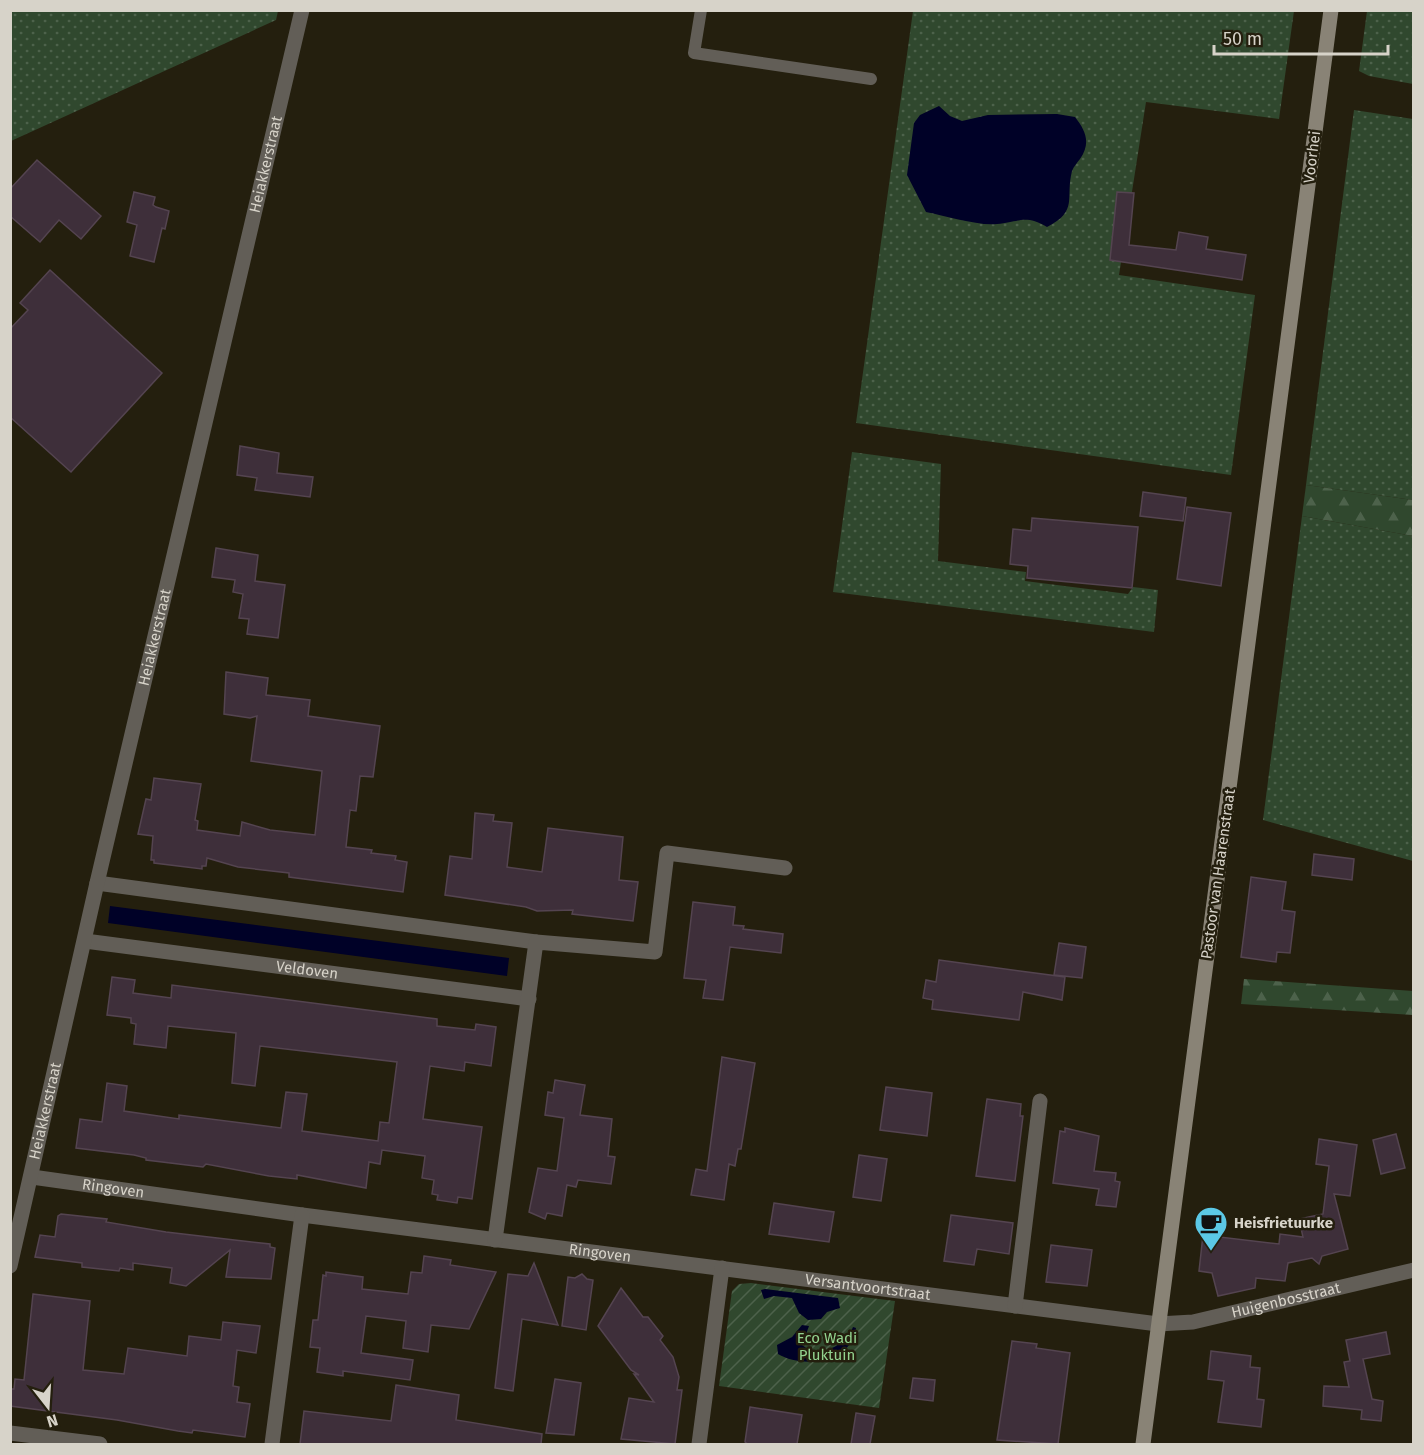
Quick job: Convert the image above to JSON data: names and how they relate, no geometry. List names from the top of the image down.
{
  "streets": {
    "street": [
      "Voorhei",
      "Heiakkerstraat",
      "Pastoor van Haarenstraat",
      "Veldoven",
      "Ringoven",
      "Versantvoortstraat",
      "Huigenbosstraat"
    ]
  },
  "crossings": [
    ["Voorhei", "Pastoor van Haarenstraat"],
    ["Heiakkerstraat", "Veldoven"],
    ["Heiakkerstraat", "Ringoven"],
    ["Pastoor van Haarenstraat", "Versantvoortstraat"],
    ["Pastoor van Haarenstraat", "Huigenbosstraat"],
    ["Ringoven", "Versantvoortstraat"],
    ["Versantvoortstraat", "Huigenbosstraat"]
  ],
  "parks": ["Eco Wadi Pluktuin"],
  "places": {
    "cafe": ["Heisfrietuurke"]
  },
  "scale_bar": "50 m",
  "north": "bottom"
}
